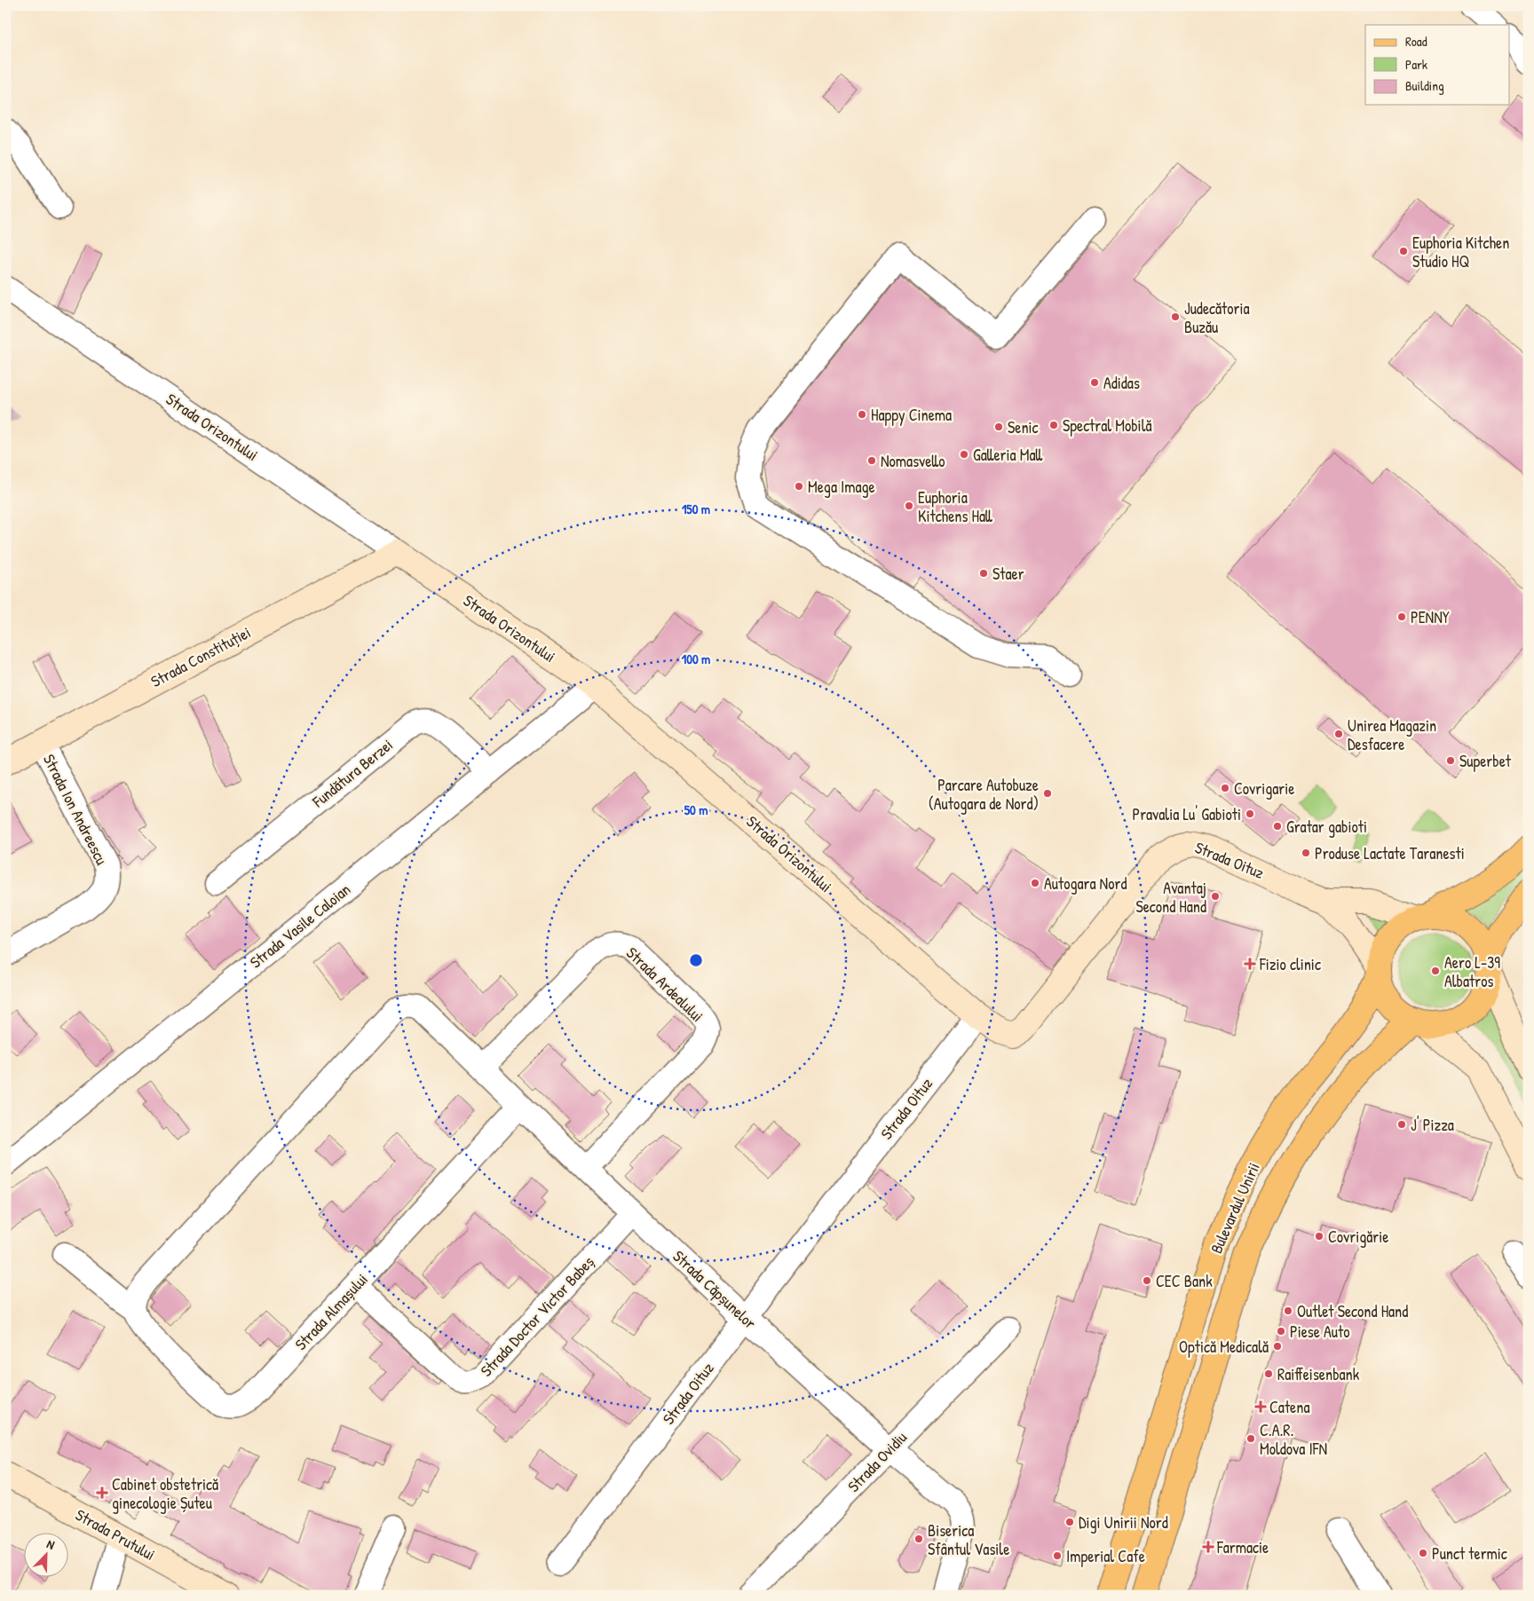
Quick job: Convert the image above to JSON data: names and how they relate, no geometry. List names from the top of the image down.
{
  "streets": {
    "main road": ["Bulevardul Unirii"],
    "street": [
      "Strada Orizontului",
      "Strada Constituției",
      "Fundătura Berzei",
      "Strada Ion Andreescu",
      "Strada Oituz",
      "Strada Vasile Caloian",
      "Strada Ardealului",
      "Strada Căpșunelor",
      "Strada Almașului",
      "Strada Doctor Victor Babeș",
      "Strada Ovidiu",
      "Strada Prutului"
    ]
  },
  "crossings": [
    ["Strada Orizontului", "Strada Constituției"],
    ["Strada Orizontului", "Strada Oituz"],
    ["Strada Orizontului", "Strada Vasile Caloian"],
    ["Strada Constituției", "Strada Ion Andreescu"],
    ["Fundătura Berzei", "Strada Vasile Caloian"],
    ["Strada Oituz", "Bulevardul Unirii"],
    ["Strada Oituz", "Strada Căpșunelor"],
    ["Strada Ardealului", "Strada Căpșunelor"],
    ["Strada Căpșunelor", "Strada Almașului"],
    ["Strada Căpșunelor", "Strada Doctor Victor Babeș"],
    ["Strada Căpșunelor", "Strada Ovidiu"],
    ["Strada Almașului", "Strada Doctor Victor Babeș"]
  ],
  "places": {
    "other": [
      "Euphoria Kitchen Studio HQ",
      "Judecătoria Buzău",
      "Adidas",
      "Happy Cinema",
      "Spectral Mobilă",
      "Senic",
      "Galleria Mall",
      "Nomasvello",
      "Mega Image",
      "Euphoria Kitchens Hall",
      "Staer",
      "PENNY",
      "Unirea Magazin Desfacere",
      "Superbet",
      "Covrigarie",
      "Parcare Autobuze (Autogara de Nord)",
      "Pravalia Lu' Gabioti",
      "Gratar gabioti",
      "Produse Lactate Taranesti",
      "Autogara Nord",
      "Avantaj Second Hand",
      "Aero L-39 Albatros",
      "J' Pizza",
      "Covrigărie",
      "CEC Bank",
      "Outlet Second Hand",
      "Piese Auto",
      "Optică Medicală",
      "Raiffeisenbank",
      "C.A.R. Moldova IFN",
      "Digi Unirii Nord",
      "Biserica Sfântul Vasile",
      "Punct termic",
      "Imperial Cafe"
    ],
    "health": [
      "Fizio clinic",
      "Catena",
      "Cabinet obstetrică ginecologie Șuteu",
      "Farmacie"
    ]
  },
  "legend": ["Road", "Park", "Building"],
  "north": "top right",
  "rings": ["150 m", "100 m", "50 m"]
}
